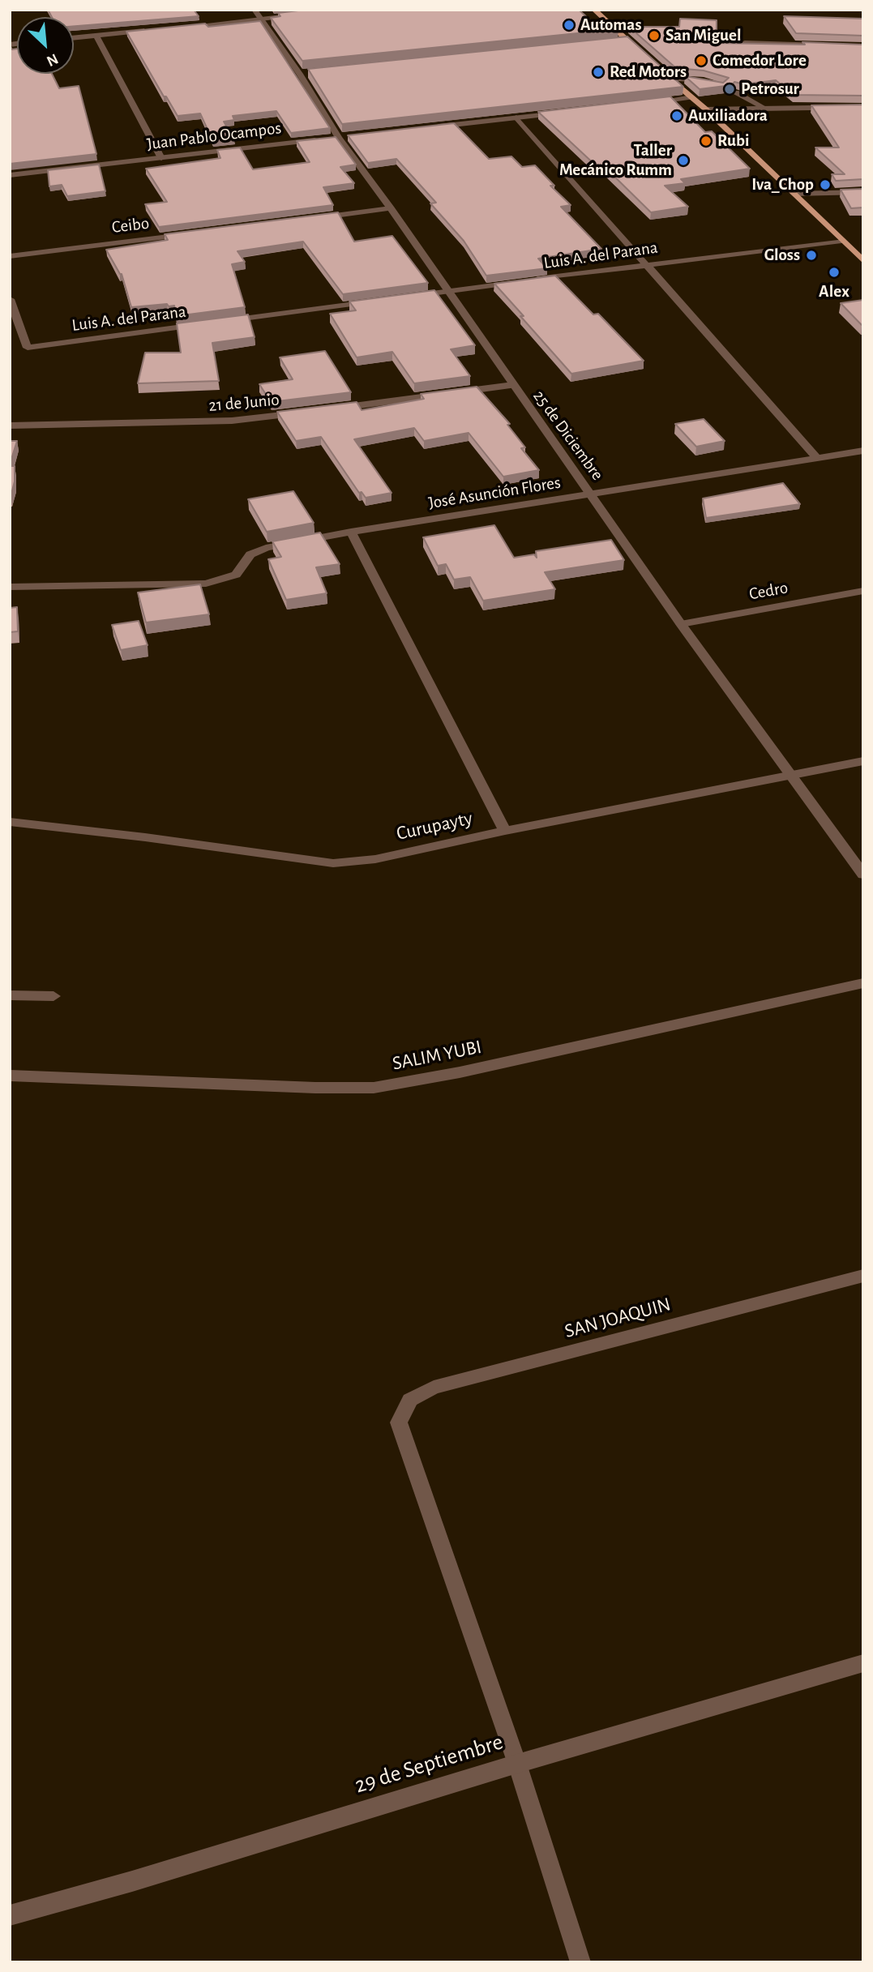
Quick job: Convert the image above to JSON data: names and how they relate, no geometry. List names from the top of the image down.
{
  "streets": {
    "street": [
      "Juan Pablo Ocampos",
      "Ceibo",
      "Luis A. del Parana",
      "21 de Junio",
      "25 de Diciembre",
      "José Asunción Flores",
      "Cedro",
      "Curupayty",
      "SALIM YUBI",
      "SAN JOAQUIN",
      "29 de Septiembre"
    ]
  },
  "crossings": [
    ["Juan Pablo Ocampos", "25 de Diciembre"],
    ["Luis A. del Parana", "25 de Diciembre"],
    ["25 de Diciembre", "José Asunción Flores"],
    ["25 de Diciembre", "Cedro"],
    ["25 de Diciembre", "Curupayty"],
    ["SAN JOAQUIN", "29 de Septiembre"]
  ],
  "places": [
    "Automas",
    "San Miguel",
    "Comedor Lore",
    "Red Motors",
    "Petrosur",
    "Auxiliadora",
    "Rubi",
    "Taller Mecánico Rumm",
    "Iva_Chop",
    "Gloss",
    "Alex"
  ],
  "north": "bottom right"
}
